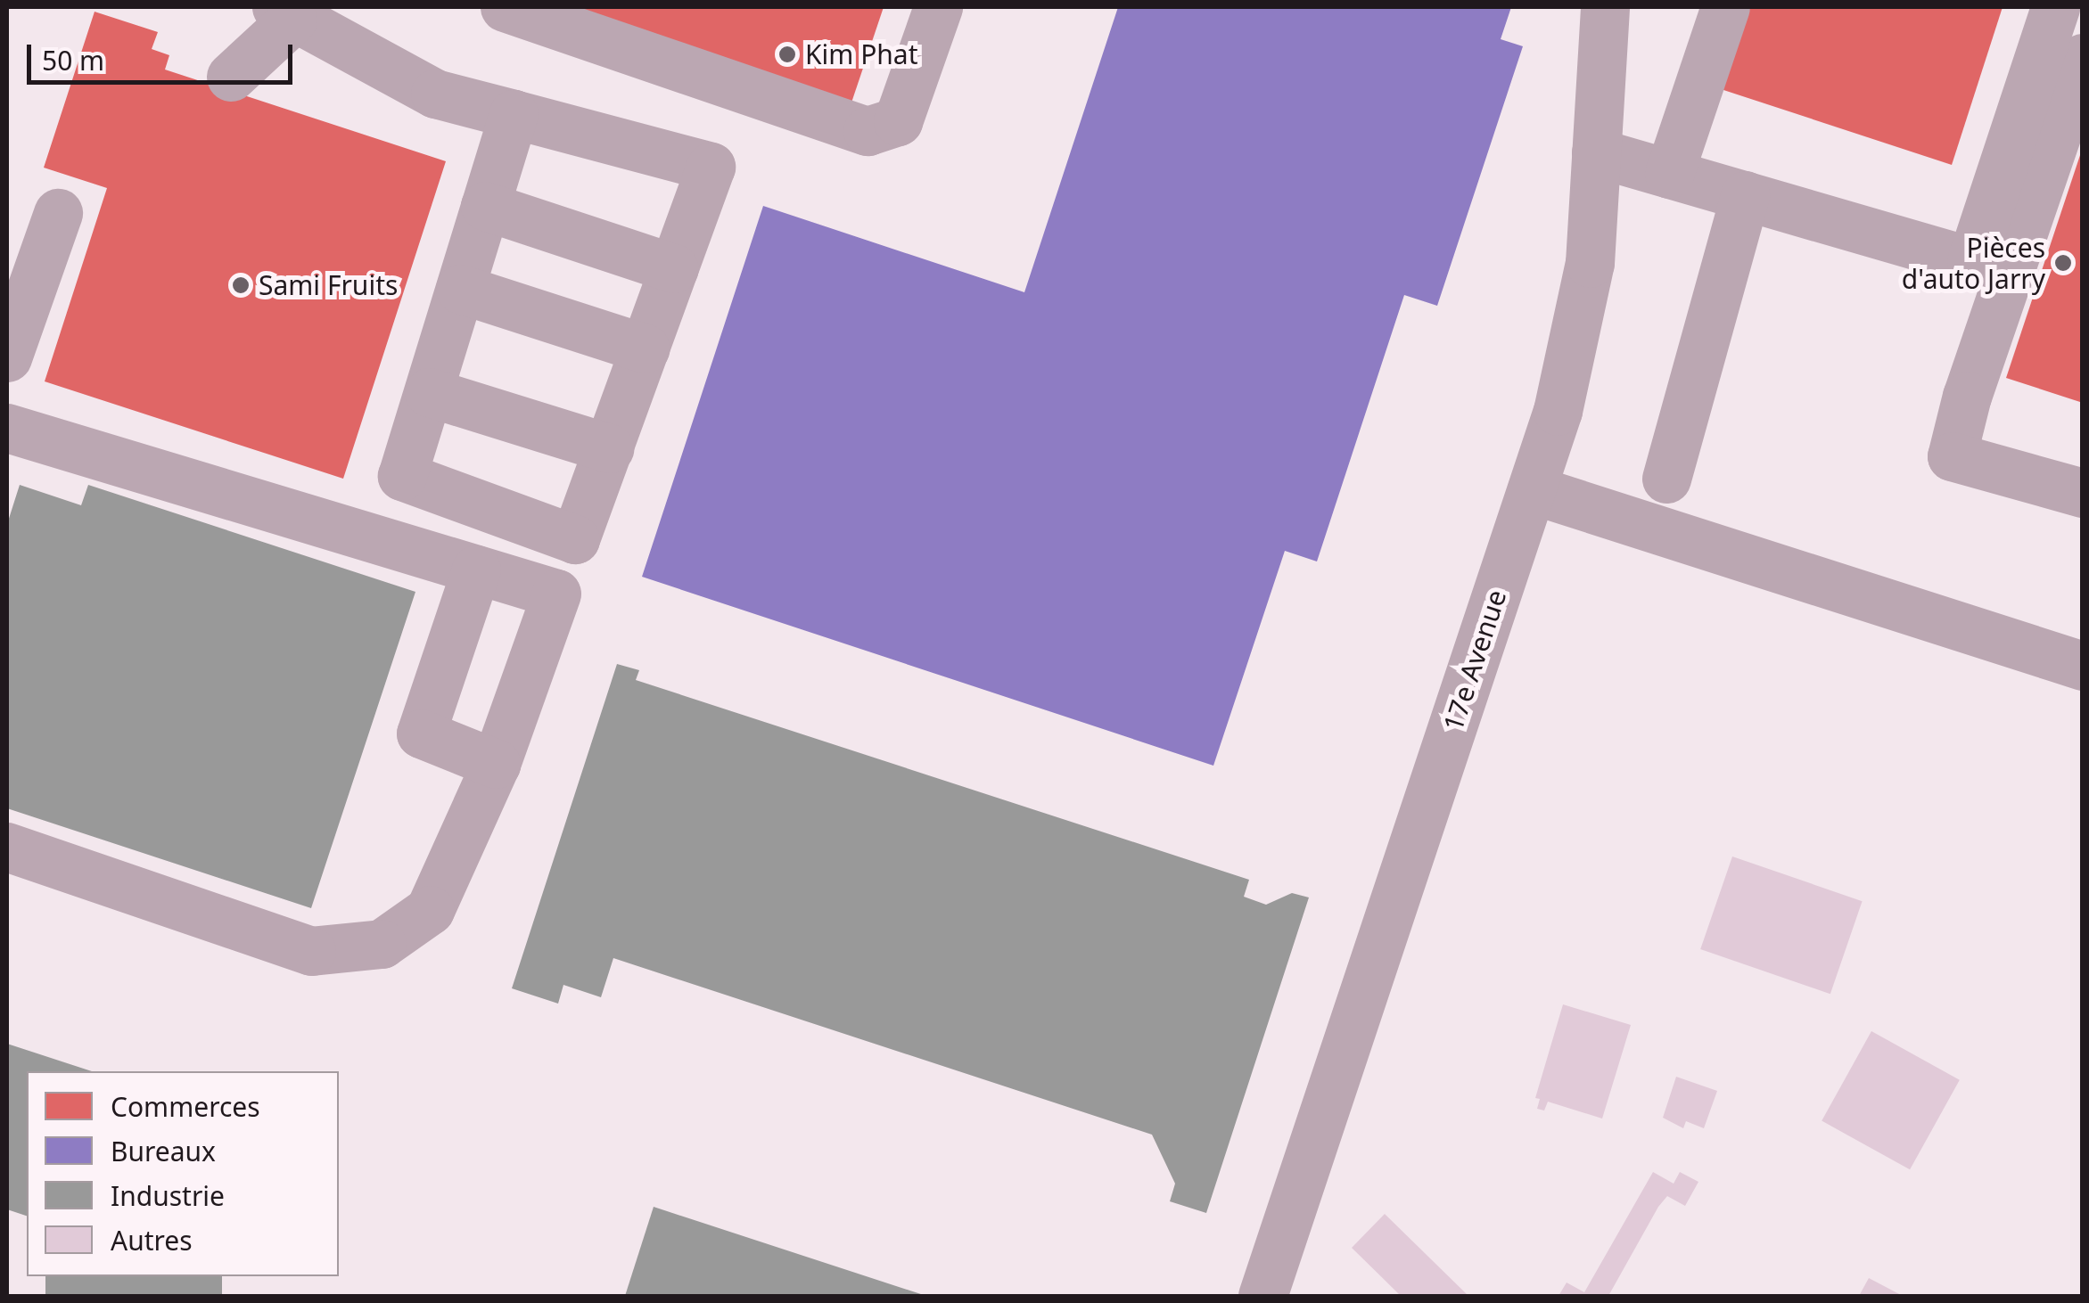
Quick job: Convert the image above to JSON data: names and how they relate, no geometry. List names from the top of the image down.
{
  "streets": {
    "street": ["17e Avenue"]
  },
  "places": ["Kim Phat", "Pièces d'auto Jarry", "Sami Fruits"],
  "legend": [
    "Commerces",
    "Bureaux",
    "Industrie",
    "Autres"
  ],
  "scale_bar": "50 m"
}
